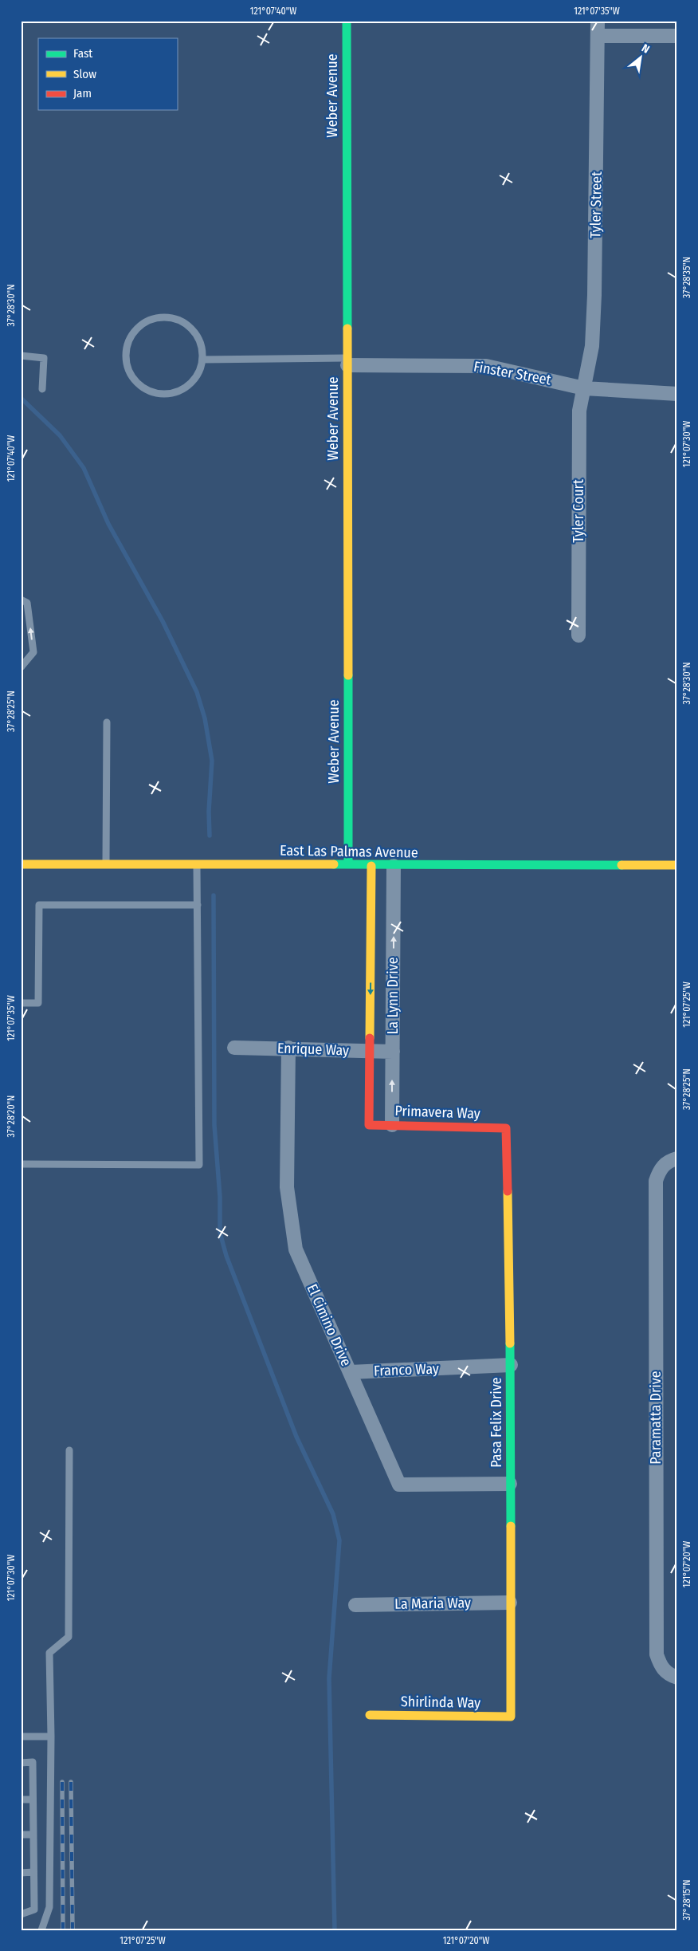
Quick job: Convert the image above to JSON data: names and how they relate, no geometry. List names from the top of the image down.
{
  "streets": {
    "street": [
      "Weber Avenue",
      "Tyler Street",
      "Finster Street",
      "Tyler Court",
      "East Las Palmas Avenue",
      "La Lynn Drive",
      "Enrique Way",
      "Primavera Way",
      "El Cimino Drive",
      "Franco Way",
      "Paramatta Drive",
      "Pasa Felix Drive",
      "La Maria Way",
      "Shirlinda Way"
    ]
  },
  "crossings": [
    ["Weber Avenue", "Finster Street"],
    ["Weber Avenue", "East Las Palmas Avenue"],
    ["Tyler Street", "Finster Street"],
    ["Tyler Street", "Tyler Court"],
    ["Finster Street", "Tyler Court"],
    ["East Las Palmas Avenue", "La Lynn Drive"],
    ["La Lynn Drive", "Enrique Way"],
    ["La Lynn Drive", "Primavera Way"],
    ["Enrique Way", "El Cimino Drive"],
    ["Primavera Way", "Pasa Felix Drive"],
    ["El Cimino Drive", "Franco Way"],
    ["El Cimino Drive", "Pasa Felix Drive"],
    ["Franco Way", "Pasa Felix Drive"],
    ["Pasa Felix Drive", "La Maria Way"],
    ["Pasa Felix Drive", "Shirlinda Way"]
  ],
  "legend": ["Fast", "Slow", "Jam"],
  "north": "top right",
  "coordinates": [
    "121°07'40\"W",
    "121°07'35\"W",
    "37°28'35\"N",
    "37°28'30\"N",
    "121°07'30\"W",
    "37°28'25\"N",
    "121°07'25\"W",
    "37°28'20\"N",
    "121°07'20\"W",
    "37°28'15\"N"
  ]
}
